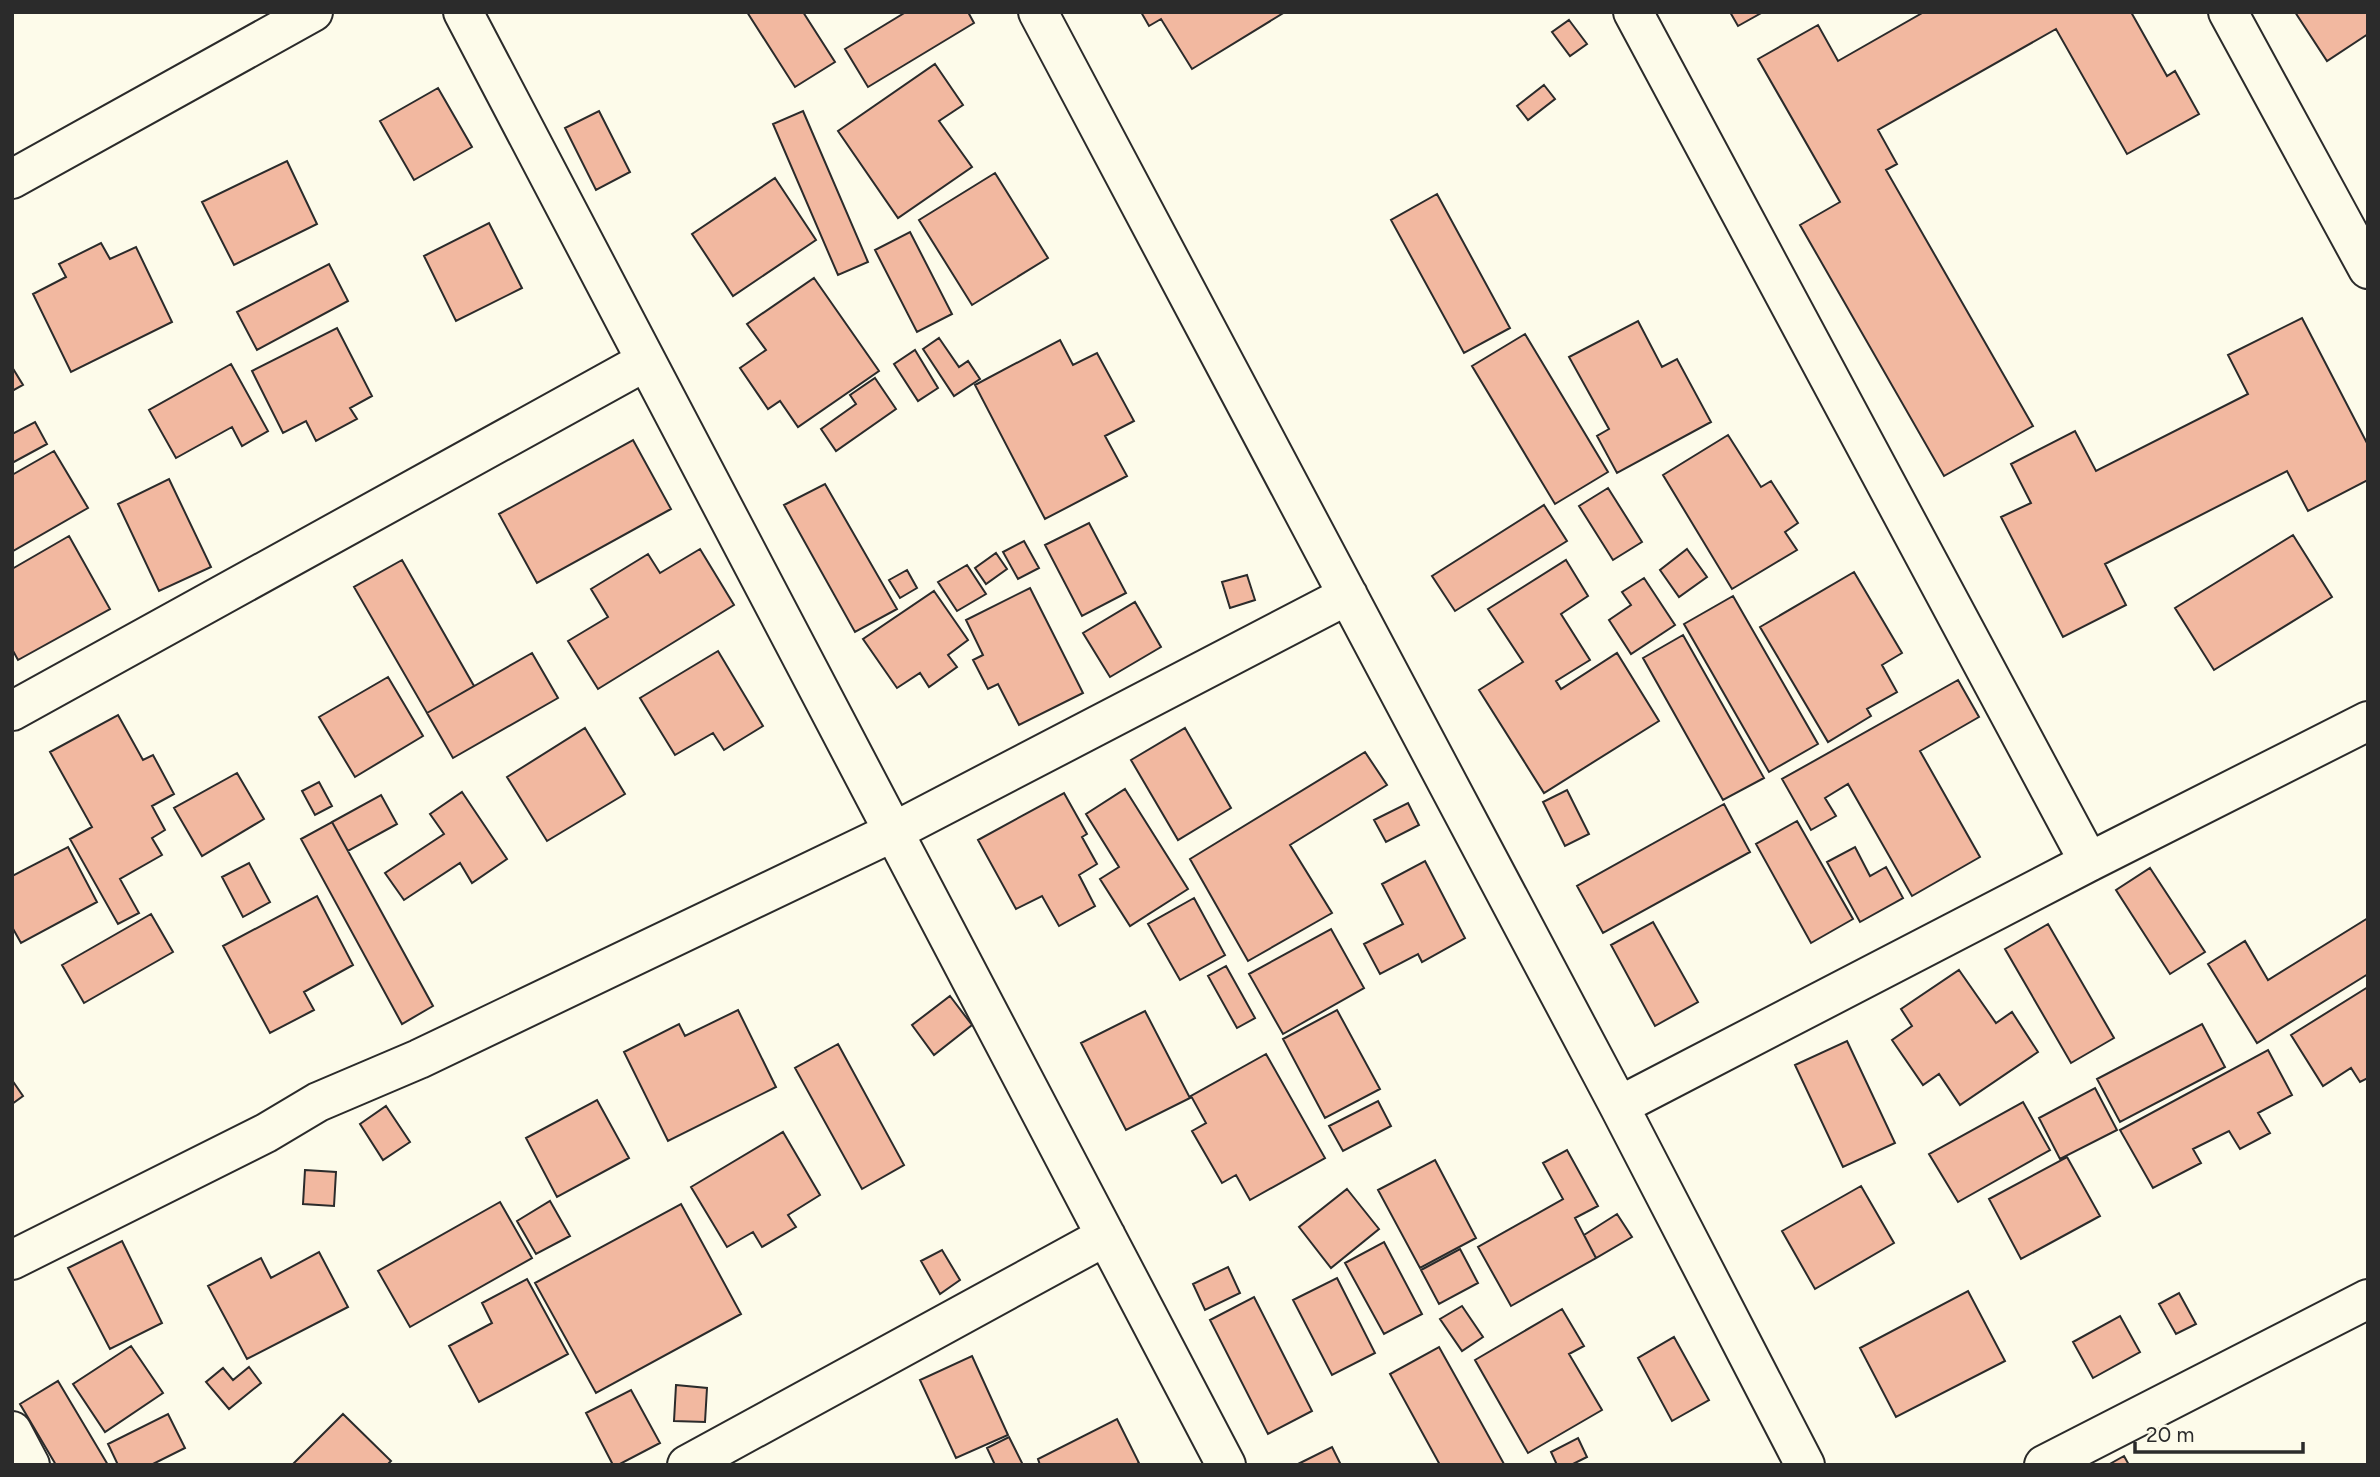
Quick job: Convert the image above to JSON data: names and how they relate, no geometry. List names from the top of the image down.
{
  "scale_bar": "20 m"
}
